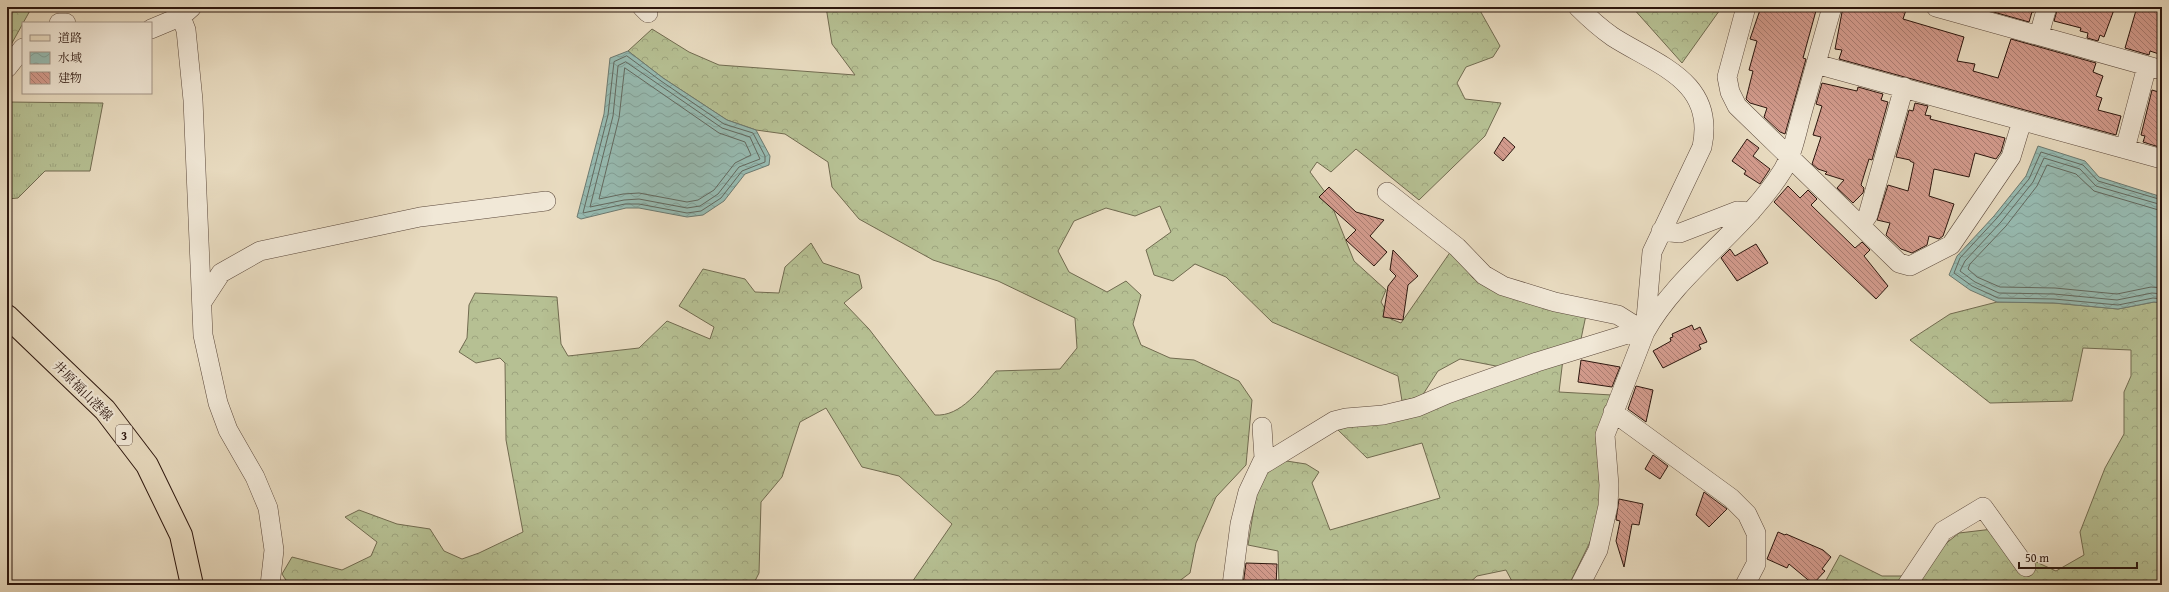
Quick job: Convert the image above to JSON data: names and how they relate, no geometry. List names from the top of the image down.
{
  "streets": {
    "main road": ["井原福山港線", "3"]
  },
  "legend": ["道路", "水域", "建物"],
  "scale_bar": "50 m"
}
